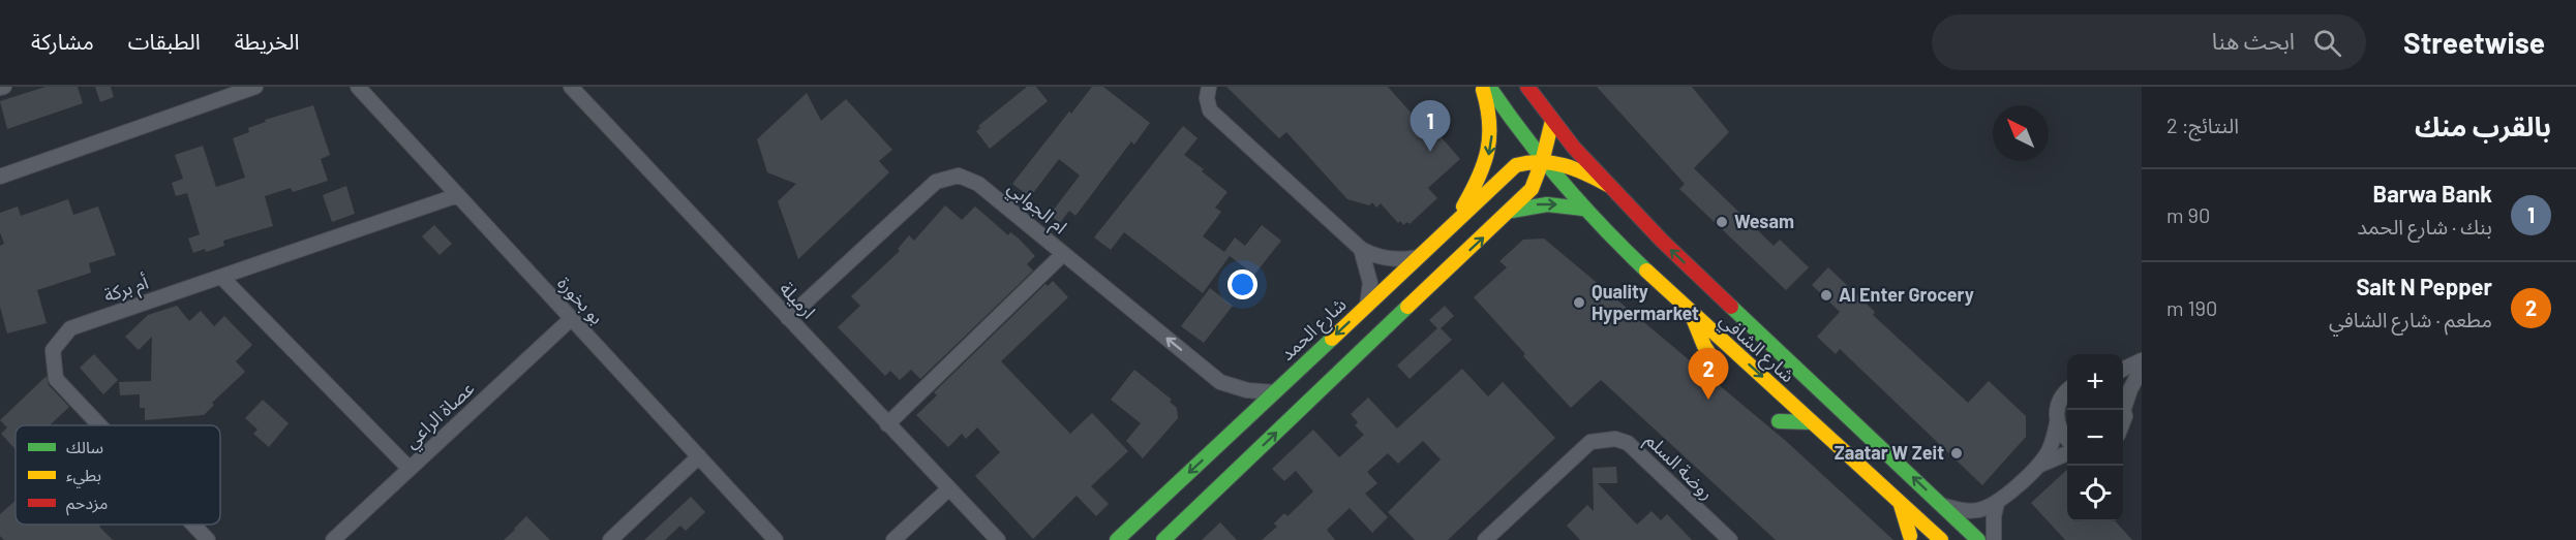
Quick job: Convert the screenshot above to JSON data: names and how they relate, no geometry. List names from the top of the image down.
{
  "streets": {
    "main road": ["شارع الحمد", "شارع الشافي"],
    "street": [
      "ام الجوابي",
      "أم بركة",
      "بو بخورة",
      "ارميلة",
      "عصاة الراعي",
      "روضة السلم"
    ]
  },
  "crossings": [
    ["ام الجوابي", "ارميلة"],
    ["ام الجوابي", "شارع الحمد"],
    ["أم بركة", "بو بخورة"],
    ["بو بخورة", "عصاة الراعي"],
    ["شارع الحمد", "شارع الشافي"]
  ],
  "one_way": ["ام الجوابي"],
  "places": [
    "Wesam",
    "Al Enter Grocery",
    "Quality Hypermarket",
    "Zaatar W Zeit"
  ],
  "legend": ["سالك", "بطيء", "مزدحم"],
  "north": "top left",
  "page": {
    "header": "Streetwise",
    "search": "ابحث هنا",
    "nav": ["الخريطة", "الطبقات", "مشاركة"],
    "heading": ["بالقرب منك", "النتائج: 2"],
    "pins": ["1", "2"],
    "list": [
      {
        "mark": "1",
        "name": "Barwa Bank",
        "note": "بنك · شارع الحمد",
        "value": "90 m"
      },
      {
        "mark": "2",
        "name": "Salt N Pepper",
        "note": "مطعم · شارع الشافي",
        "value": "190 m"
      }
    ],
    "map_buttons": ["+", "−"]
  }
}
